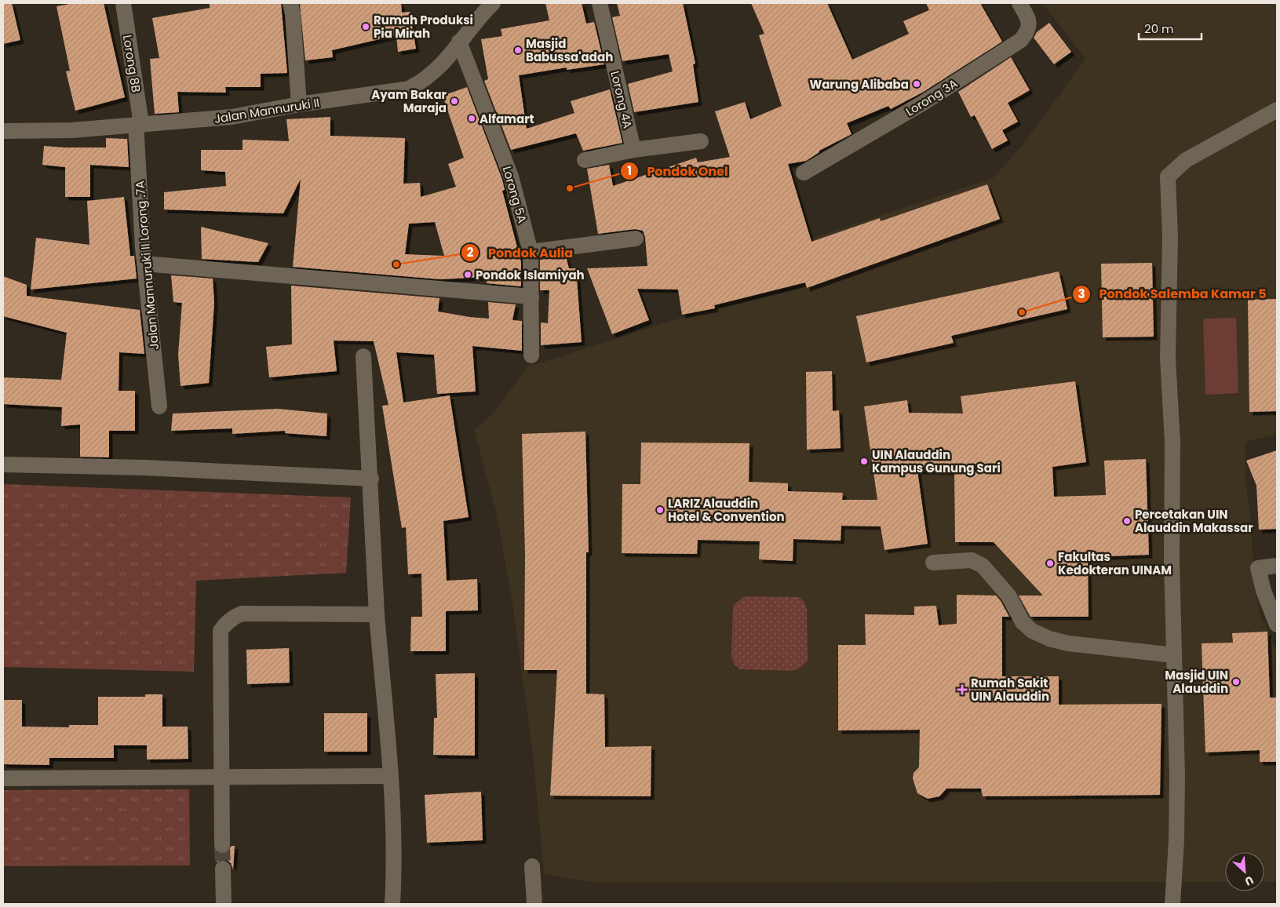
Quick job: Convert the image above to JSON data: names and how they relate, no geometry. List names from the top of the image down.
{
  "streets": {
    "street": [
      "Lorong 8B",
      "Lorong 3A",
      "Lorong 4A",
      "Jalan Mannuruki II",
      "Lorong 5A",
      "Jalan Mannuruki II Lorong .7A"
    ]
  },
  "crossings": [
    ["Lorong 8B", "Jalan Mannuruki II"],
    ["Lorong 8B", "Jalan Mannuruki II Lorong .7A"],
    ["Jalan Mannuruki II", "Lorong 5A"],
    ["Jalan Mannuruki II", "Jalan Mannuruki II Lorong .7A"]
  ],
  "places": {
    "other": [
      "Rumah Produksi Pia Mirah",
      "Masjid Babussa'adah",
      "Warung Alibaba",
      "Ayam Bakar Maraja",
      "Alfamart",
      "Pondok Onel",
      "Pondok Aulia",
      "Pondok Islamiyah",
      "Pondok Salemba Kamar 5",
      "UIN Alauddin Kampus Gunung Sari",
      "LARIZ Alauddin Hotel & Convention",
      "Percetakan UIN Alauddin Makassar",
      "Fakultas Kedokteran UINAM",
      "Masjid UIN Alauddin"
    ],
    "health": ["Rumah Sakit UIN Alauddin"]
  },
  "scale_bar": "20 m",
  "north": "bottom right"
}
